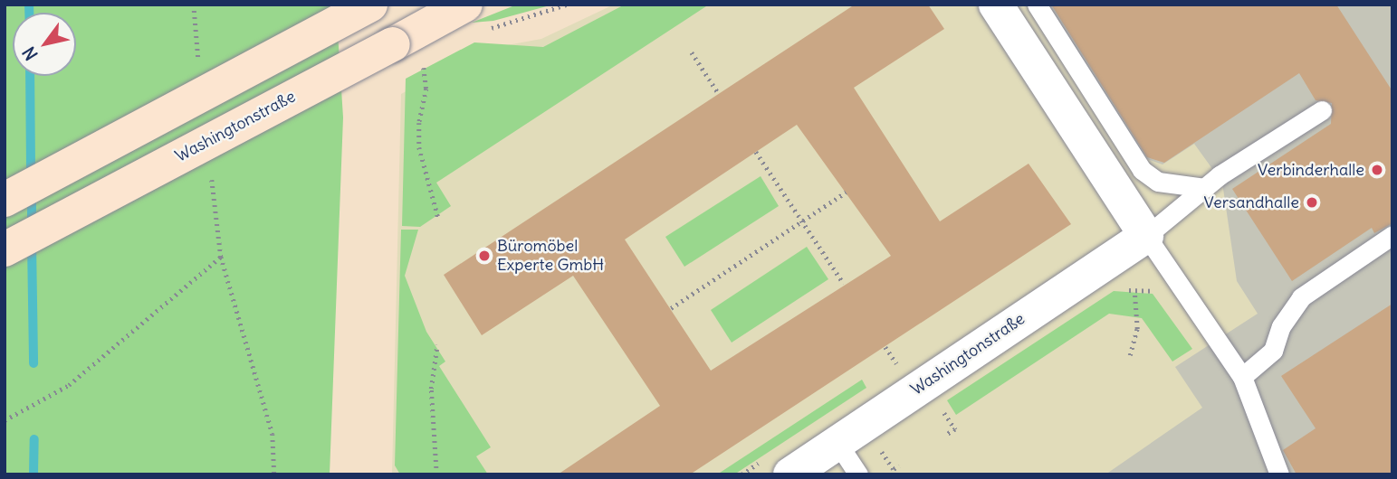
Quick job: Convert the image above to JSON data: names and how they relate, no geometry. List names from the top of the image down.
{
  "streets": {
    "main road": ["Washingtonstraße"]
  },
  "places": ["Verbinderhalle", "Versandhalle", "Büromöbel Experte GmbH"],
  "north": "bottom left"
}
